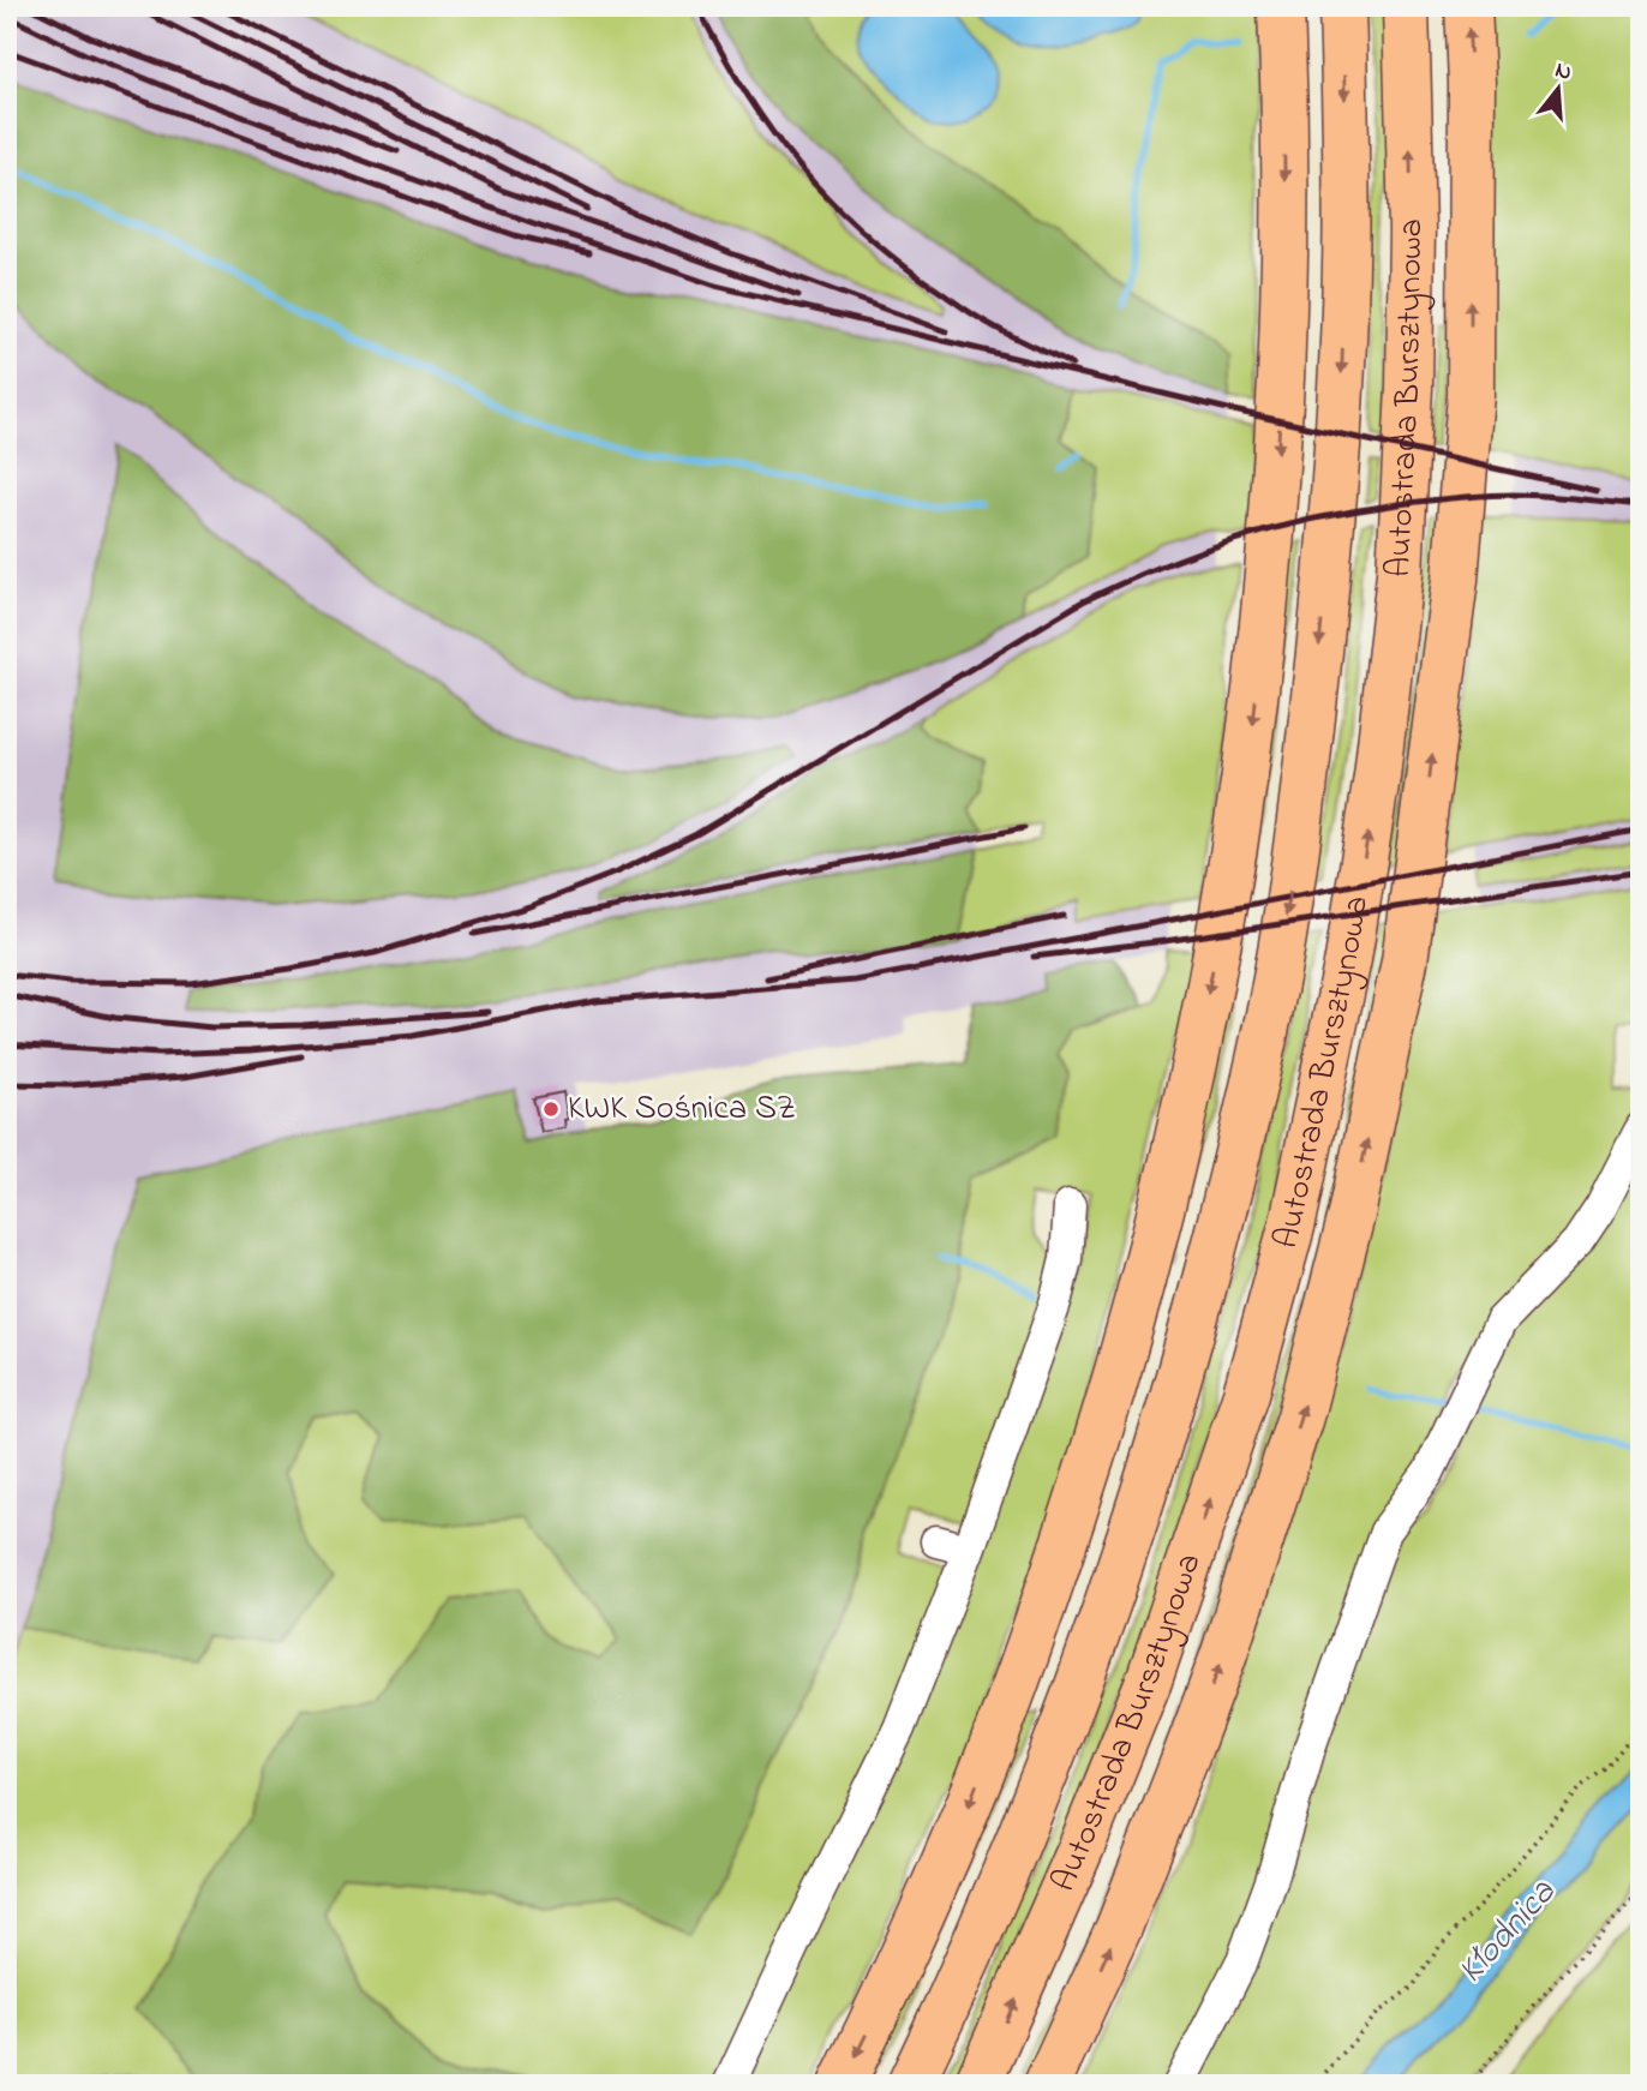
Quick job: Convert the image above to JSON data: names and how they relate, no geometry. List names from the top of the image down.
{
  "streets": {
    "highway": ["Autostrada Bursztynowa"]
  },
  "water": ["Kłodnica"],
  "places": ["KWK Sośnica SZ"],
  "north": "top"
}
